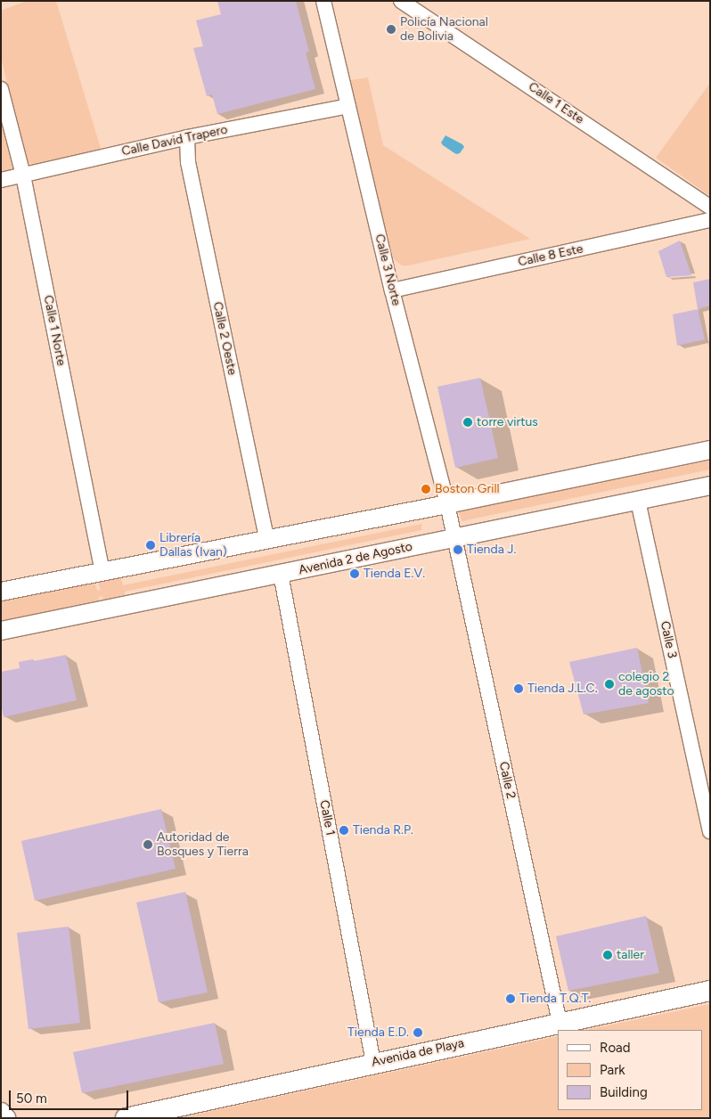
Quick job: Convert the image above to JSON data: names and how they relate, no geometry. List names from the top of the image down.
{
  "streets": {
    "main road": ["Avenida de Playa"],
    "street": [
      "Calle 1 Este",
      "Calle David Trapero",
      "Calle 8 Este",
      "Calle 3 Norte",
      "Calle 1 Norte",
      "Calle 2 Oeste",
      "Avenida 2 de Agosto",
      "Calle 3",
      "Calle 2",
      "Calle 1"
    ]
  },
  "crossings": [
    ["Calle David Trapero", "Calle 3 Norte"],
    ["Calle David Trapero", "Calle 1 Norte"],
    ["Calle David Trapero", "Calle 2 Oeste"],
    ["Calle 8 Este", "Calle 3 Norte"],
    ["Calle 3 Norte", "Avenida 2 de Agosto"],
    ["Calle 3 Norte", "Calle 2"],
    ["Avenida 2 de Agosto", "Calle 3"],
    ["Avenida 2 de Agosto", "Calle 2"],
    ["Avenida 2 de Agosto", "Calle 1"],
    ["Calle 2", "Avenida de Playa"],
    ["Calle 1", "Avenida de Playa"]
  ],
  "places": [
    "Policía Nacional de Bolivia",
    "torre virtus",
    "Boston Grill",
    "Librería Dallas (Ivan)",
    "Tienda J.",
    "Tienda E.V.",
    "colegio 2 de agosto",
    "Tienda J.L.C.",
    "Tienda R.P.",
    "Autoridad de Bosques y Tierra",
    "taller",
    "Tienda T.Q.T.",
    "Tienda E.D."
  ],
  "legend": ["Road", "Park", "Building"],
  "scale_bar": "50 m"
}
